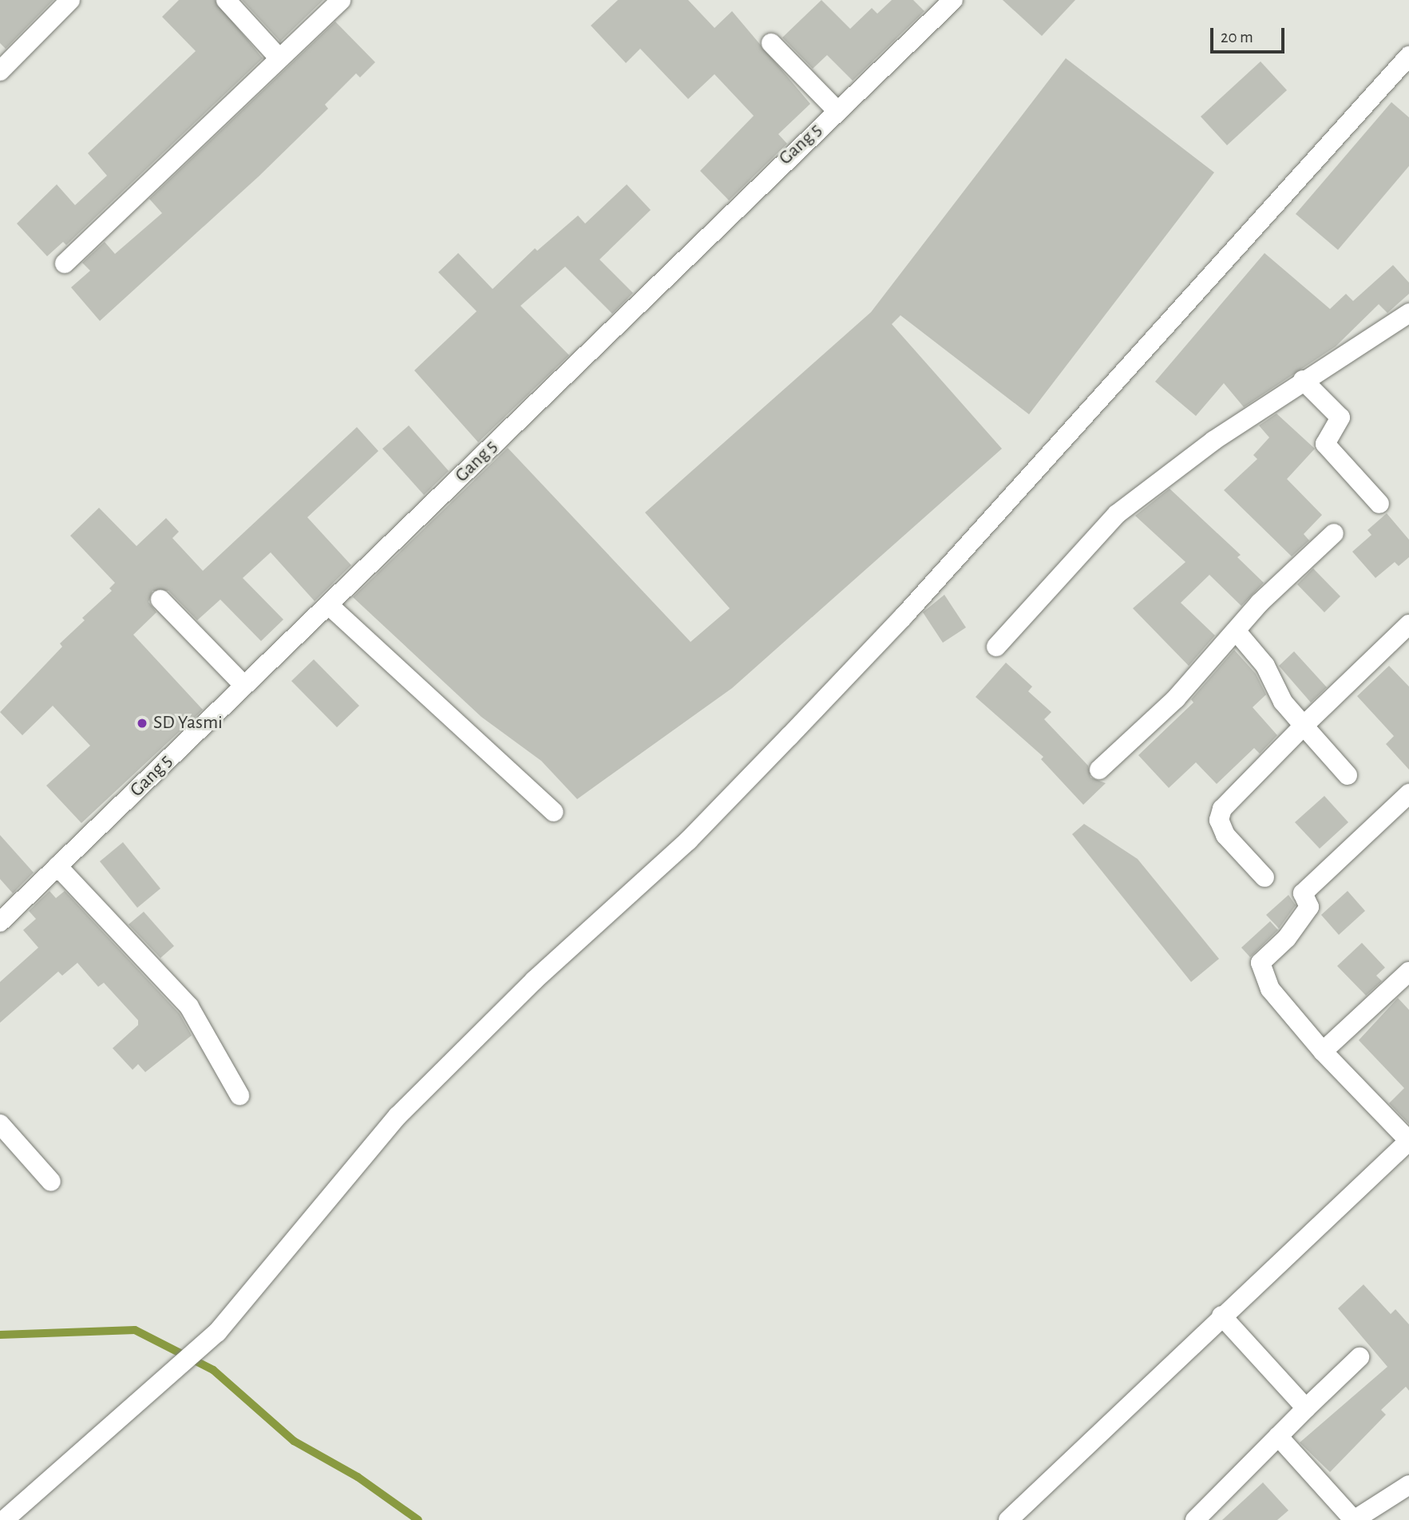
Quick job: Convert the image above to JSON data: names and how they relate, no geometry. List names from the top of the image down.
{
  "streets": {
    "street": ["Gang 5"]
  },
  "places": ["SD Yasmi"],
  "scale_bar": "20 m"
}
